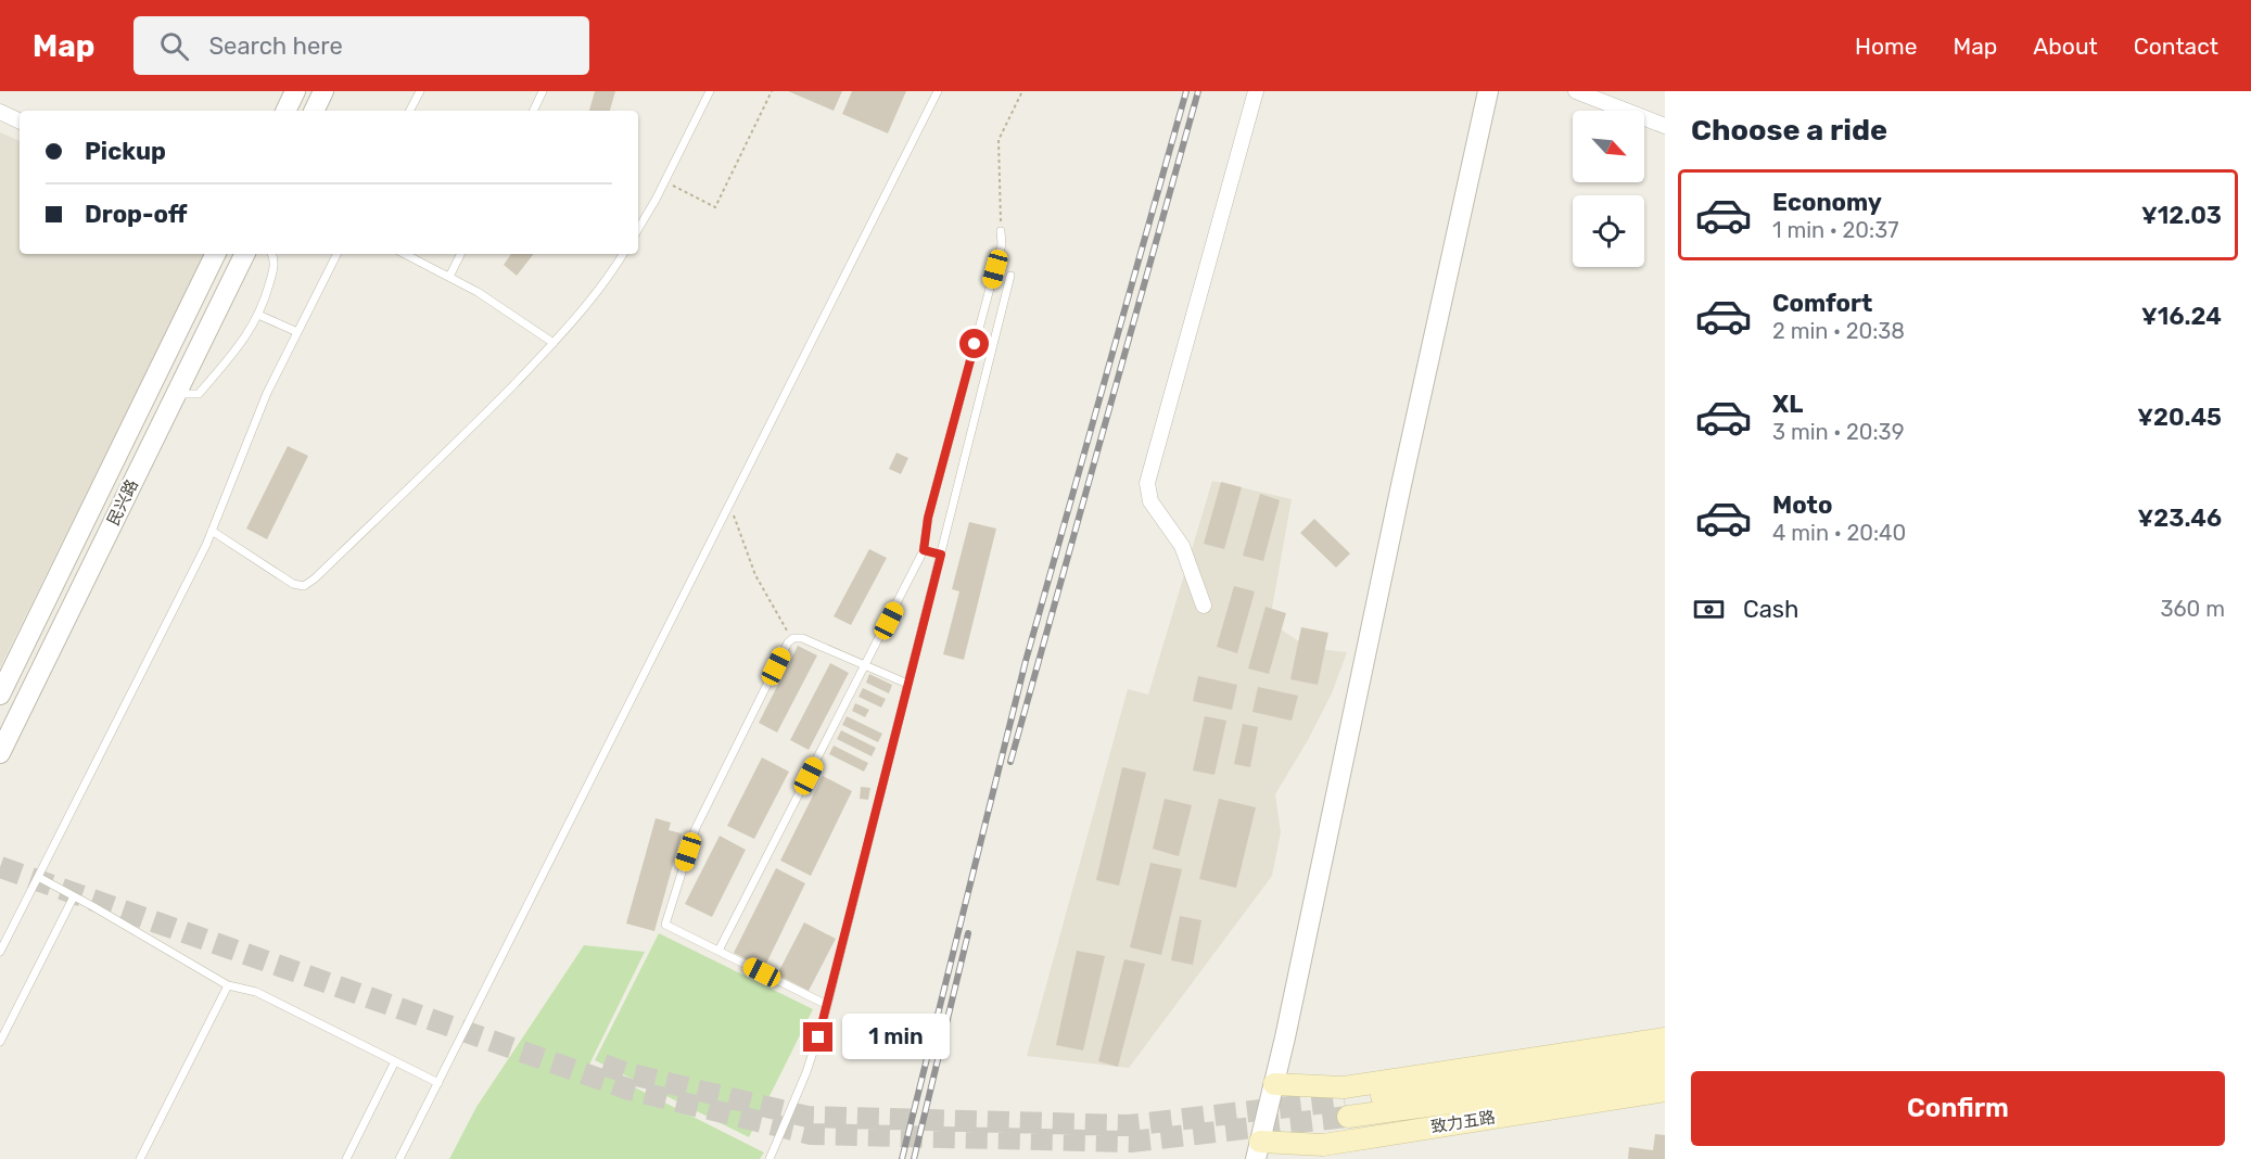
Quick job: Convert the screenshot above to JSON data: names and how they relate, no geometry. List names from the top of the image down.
{
  "streets": {
    "main road": ["致力五路"],
    "street": ["民兴路"]
  },
  "north": "bottom right",
  "page": {
    "header": "Map",
    "search": "Search here",
    "nav": [
      "Home",
      "Map",
      "About",
      "Contact"
    ],
    "heading": "Choose a ride",
    "banner": ["Pickup", "Drop-off"],
    "list": [
      {
        "name": "Economy",
        "note": "1 min · 20:37",
        "value": "¥12.03"
      },
      {
        "name": "Comfort",
        "note": "2 min · 20:38",
        "value": "¥16.24"
      },
      {
        "name": "XL",
        "note": "3 min · 20:39",
        "value": "¥20.45"
      },
      {
        "name": "Moto",
        "note": "4 min · 20:40",
        "value": "¥23.46"
      }
    ],
    "pay": ["Cash", "360 m"],
    "bubble": "1 min",
    "buttons": "Confirm"
  }
}
